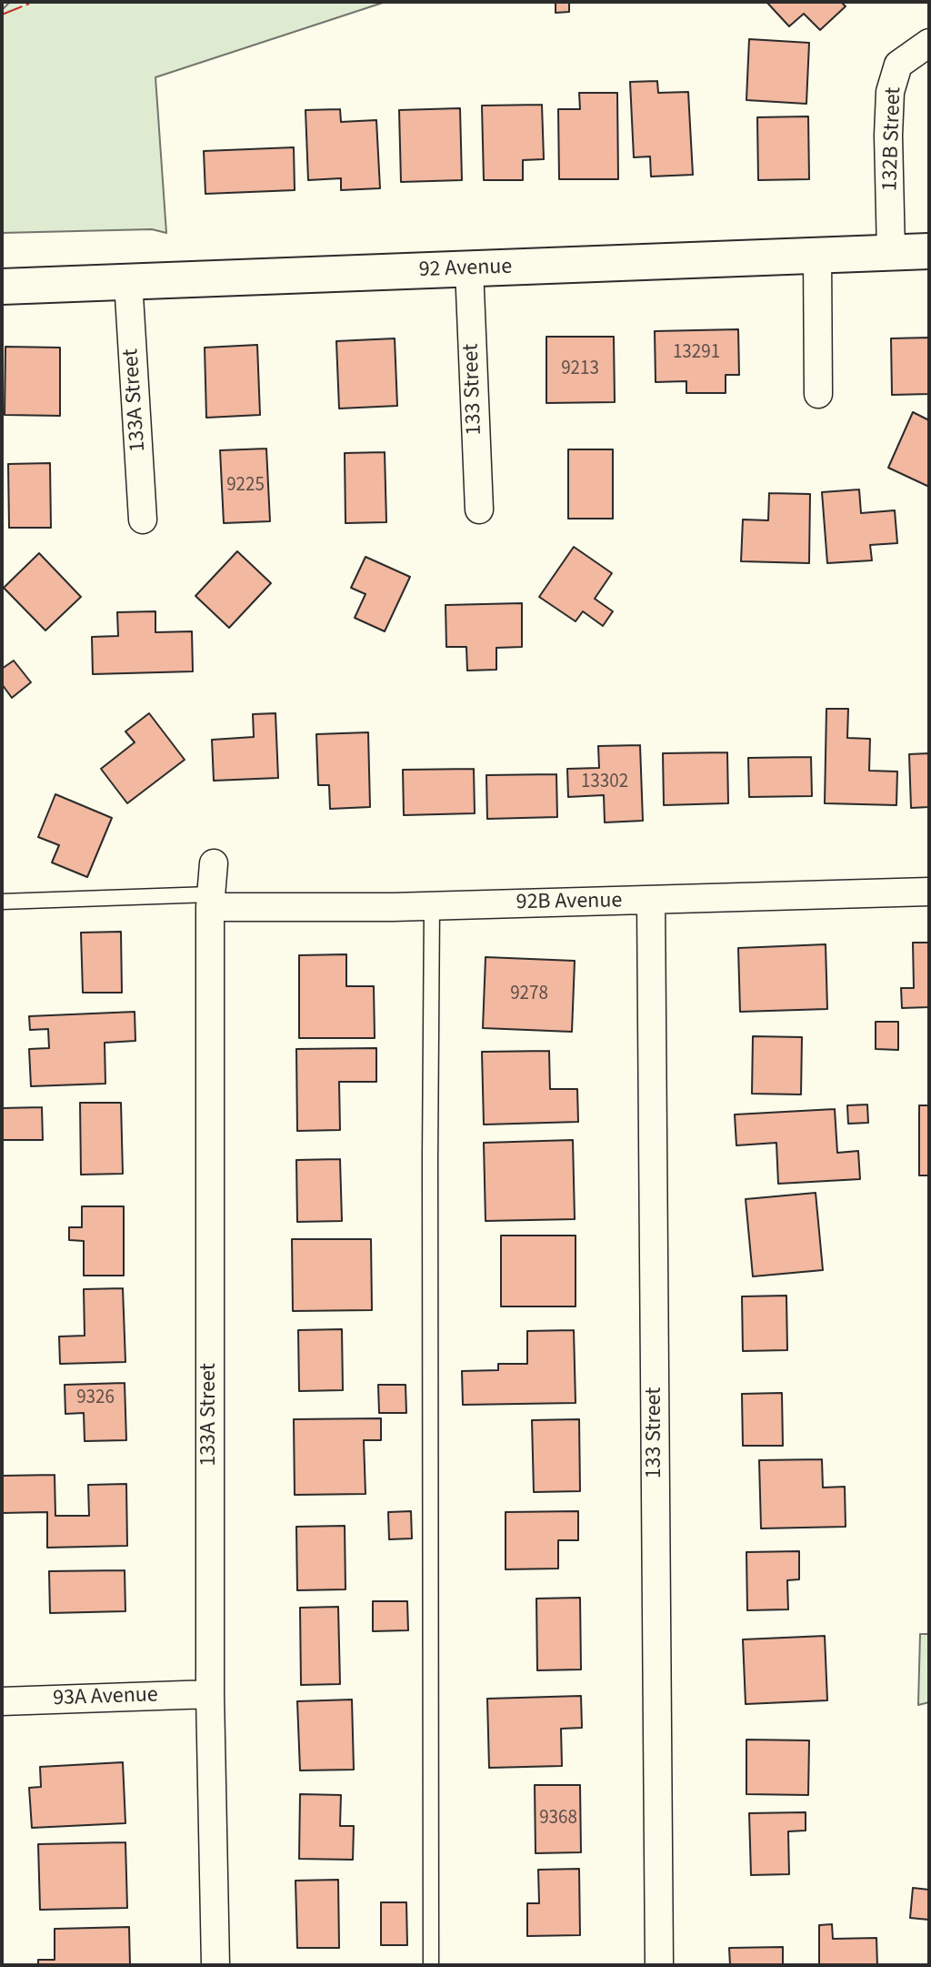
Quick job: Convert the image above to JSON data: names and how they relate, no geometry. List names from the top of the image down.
{
  "streets": {
    "main road": ["92 Avenue"],
    "street": [
      "132B Street",
      "133 Street",
      "133A Street",
      "92B Avenue",
      "93A Avenue"
    ]
  },
  "crossings": [
    ["132B Street", "92 Avenue"],
    ["92 Avenue", "133 Street"],
    ["92 Avenue", "133A Street"],
    ["133 Street", "92B Avenue"],
    ["133A Street", "92B Avenue"],
    ["133A Street", "93A Avenue"]
  ],
  "house_numbers": [
    "13291",
    "9213",
    "9225",
    "13302",
    "9278",
    "9326",
    "9368"
  ]
}
